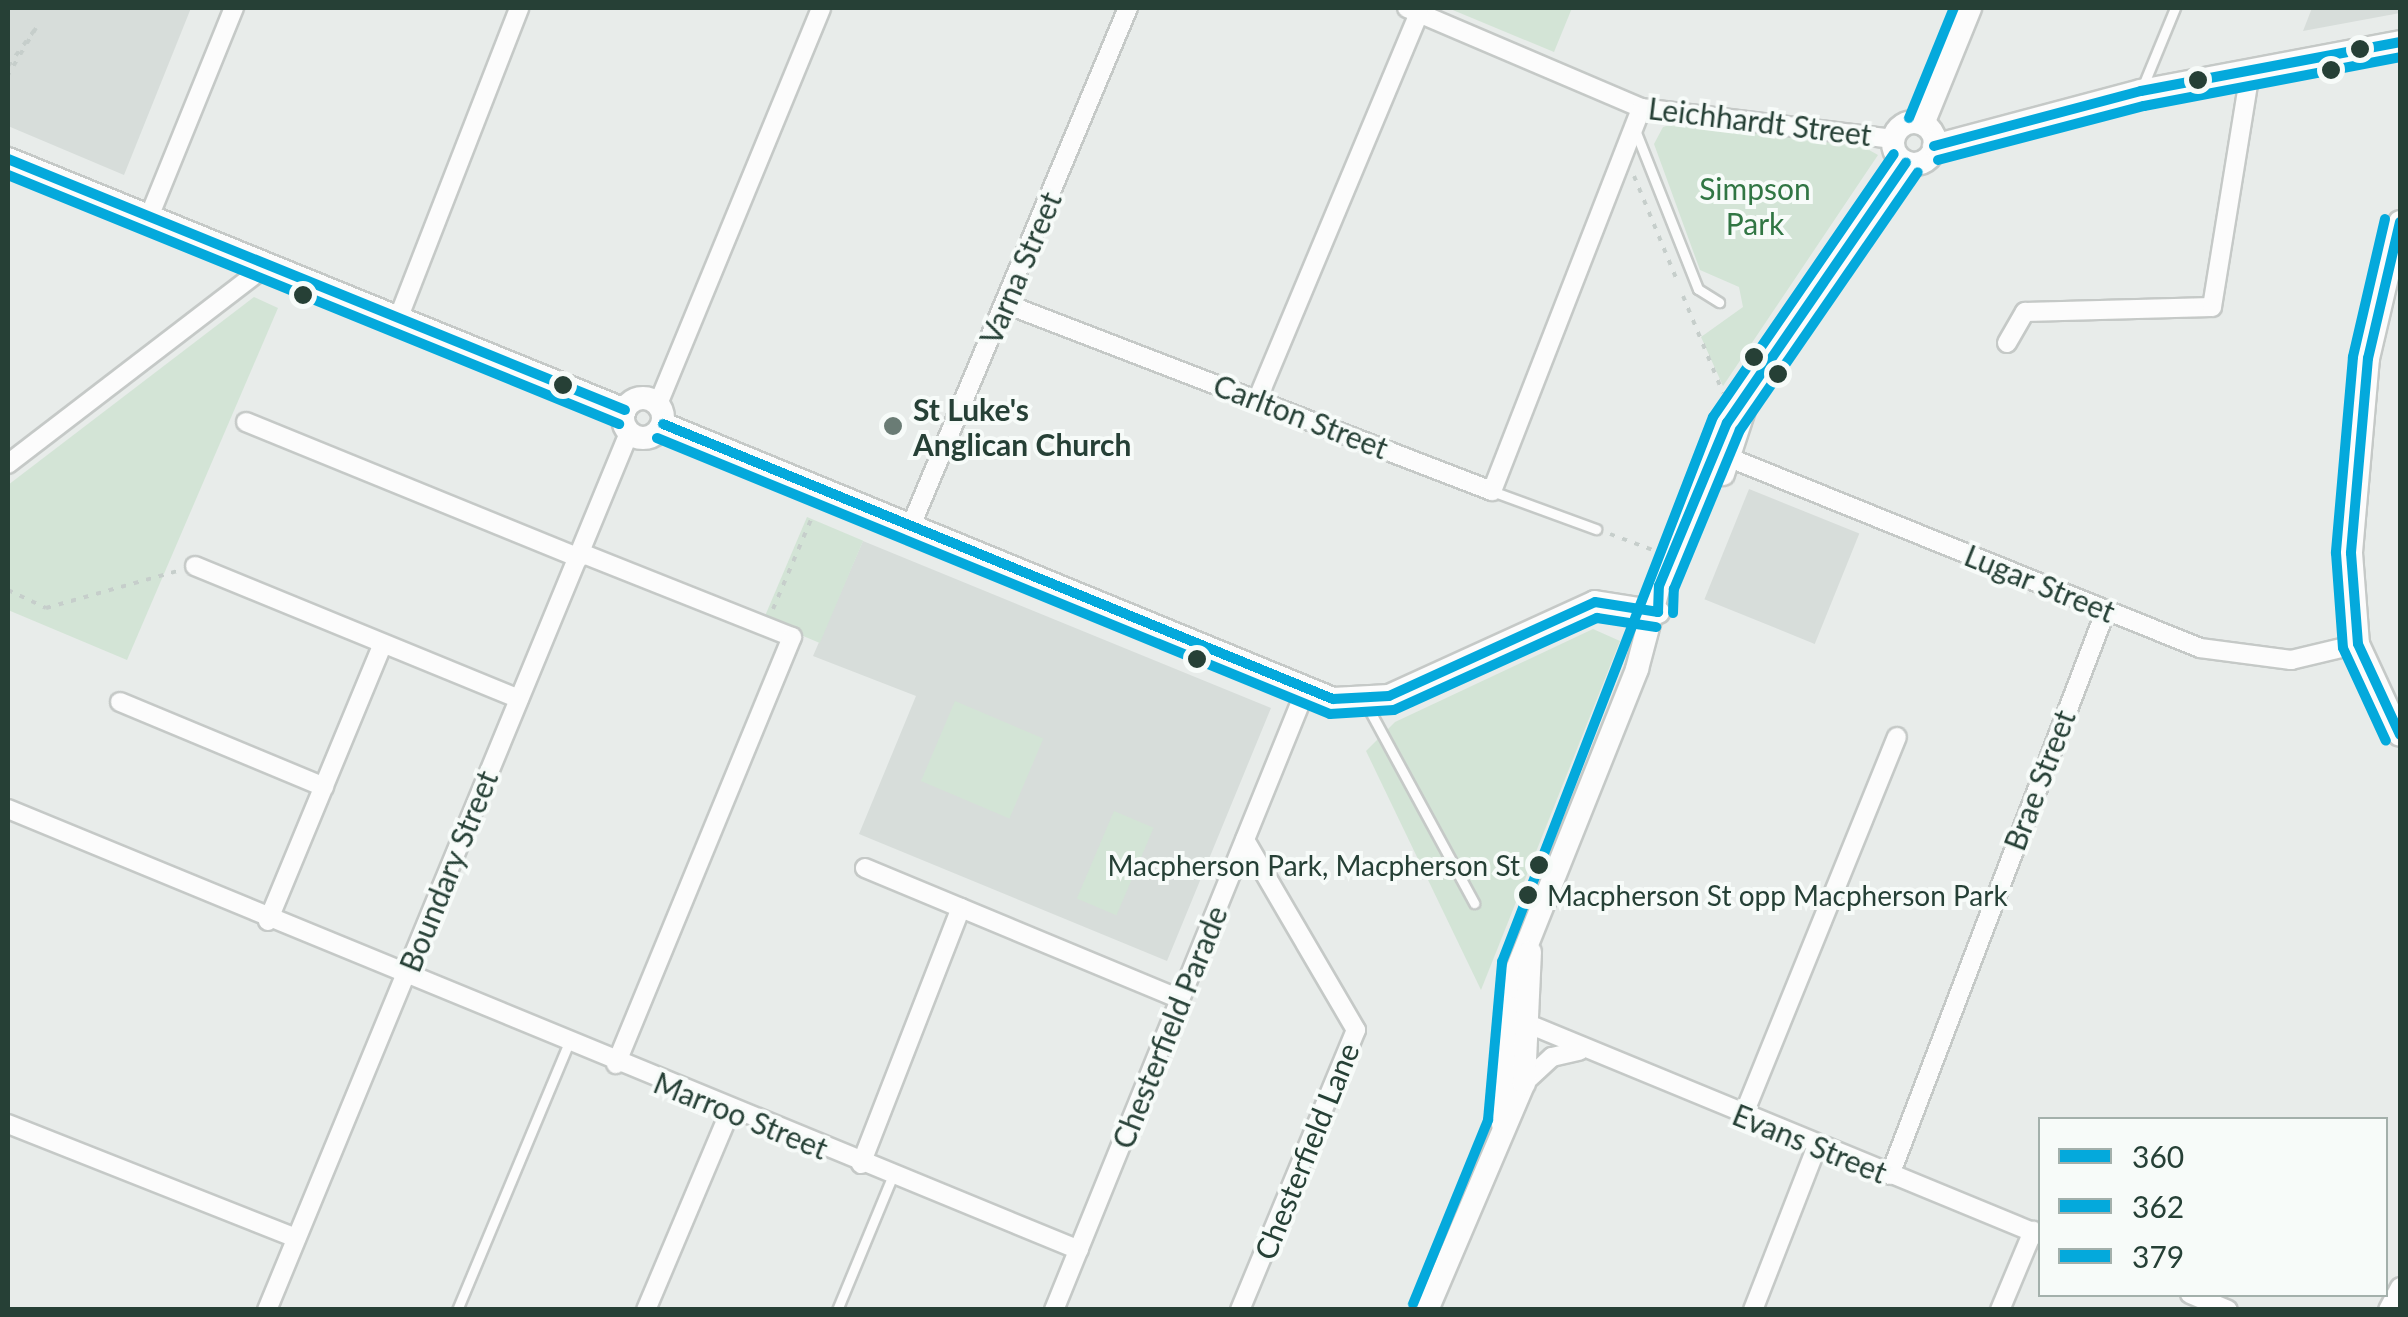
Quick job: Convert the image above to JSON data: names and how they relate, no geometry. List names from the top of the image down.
{
  "streets": {
    "street": [
      "Leichhardt Street",
      "Varna Street",
      "Carlton Street",
      "Lugar Street",
      "Brae Street",
      "Boundary Street",
      "Chesterfield Parade",
      "Marroo Street",
      "Evans Street",
      "Chesterfield Lane"
    ]
  },
  "crossings": [
    ["Varna Street", "Carlton Street"],
    ["Lugar Street", "Brae Street"],
    ["Brae Street", "Evans Street"],
    ["Boundary Street", "Marroo Street"],
    ["Chesterfield Parade", "Marroo Street"],
    ["Chesterfield Parade", "Chesterfield Lane"]
  ],
  "parks": ["Simpson Park"],
  "places": ["St Luke's Anglican Church", "Macpherson Park, Macpherson St", "Macpherson St opp Macpherson Park"],
  "lines": ["transit line 379", "transit line 360", "transit line 362"],
  "legend": ["360", "362", "379"]
}
